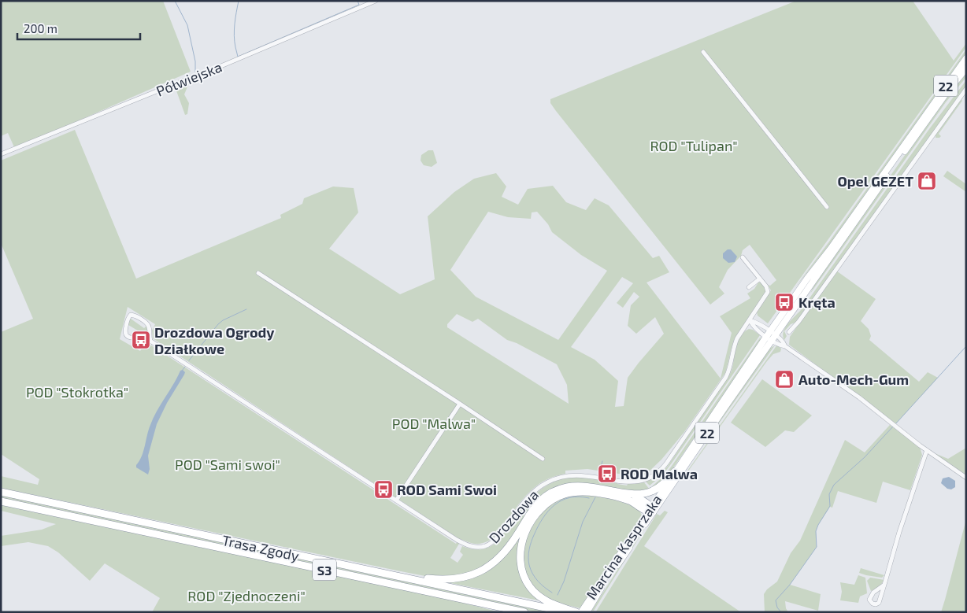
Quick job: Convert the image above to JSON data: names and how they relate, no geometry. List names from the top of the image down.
{
  "streets": {
    "highway": ["Trasa Zgody", "S3"],
    "main road": ["22", "Marcina Kasprzaka"],
    "street": ["Półwiejska", "Drozdowa"]
  },
  "parks": [
    "ROD \"Tulipan\"",
    "POD \"Stokrotka\"",
    "POD \"Malwa\"",
    "POD \"Sami swoi\"",
    "ROD \"Zjednoczeni\""
  ],
  "places": {
    "shop": ["Opel GEZET", "Auto-Mech-Gum"],
    "bus stop": [
      "Kręta",
      "Drozdowa Ogrody Działkowe",
      "ROD Malwa",
      "ROD Sami Swoi"
    ]
  },
  "scale_bar": "200 m"
}
